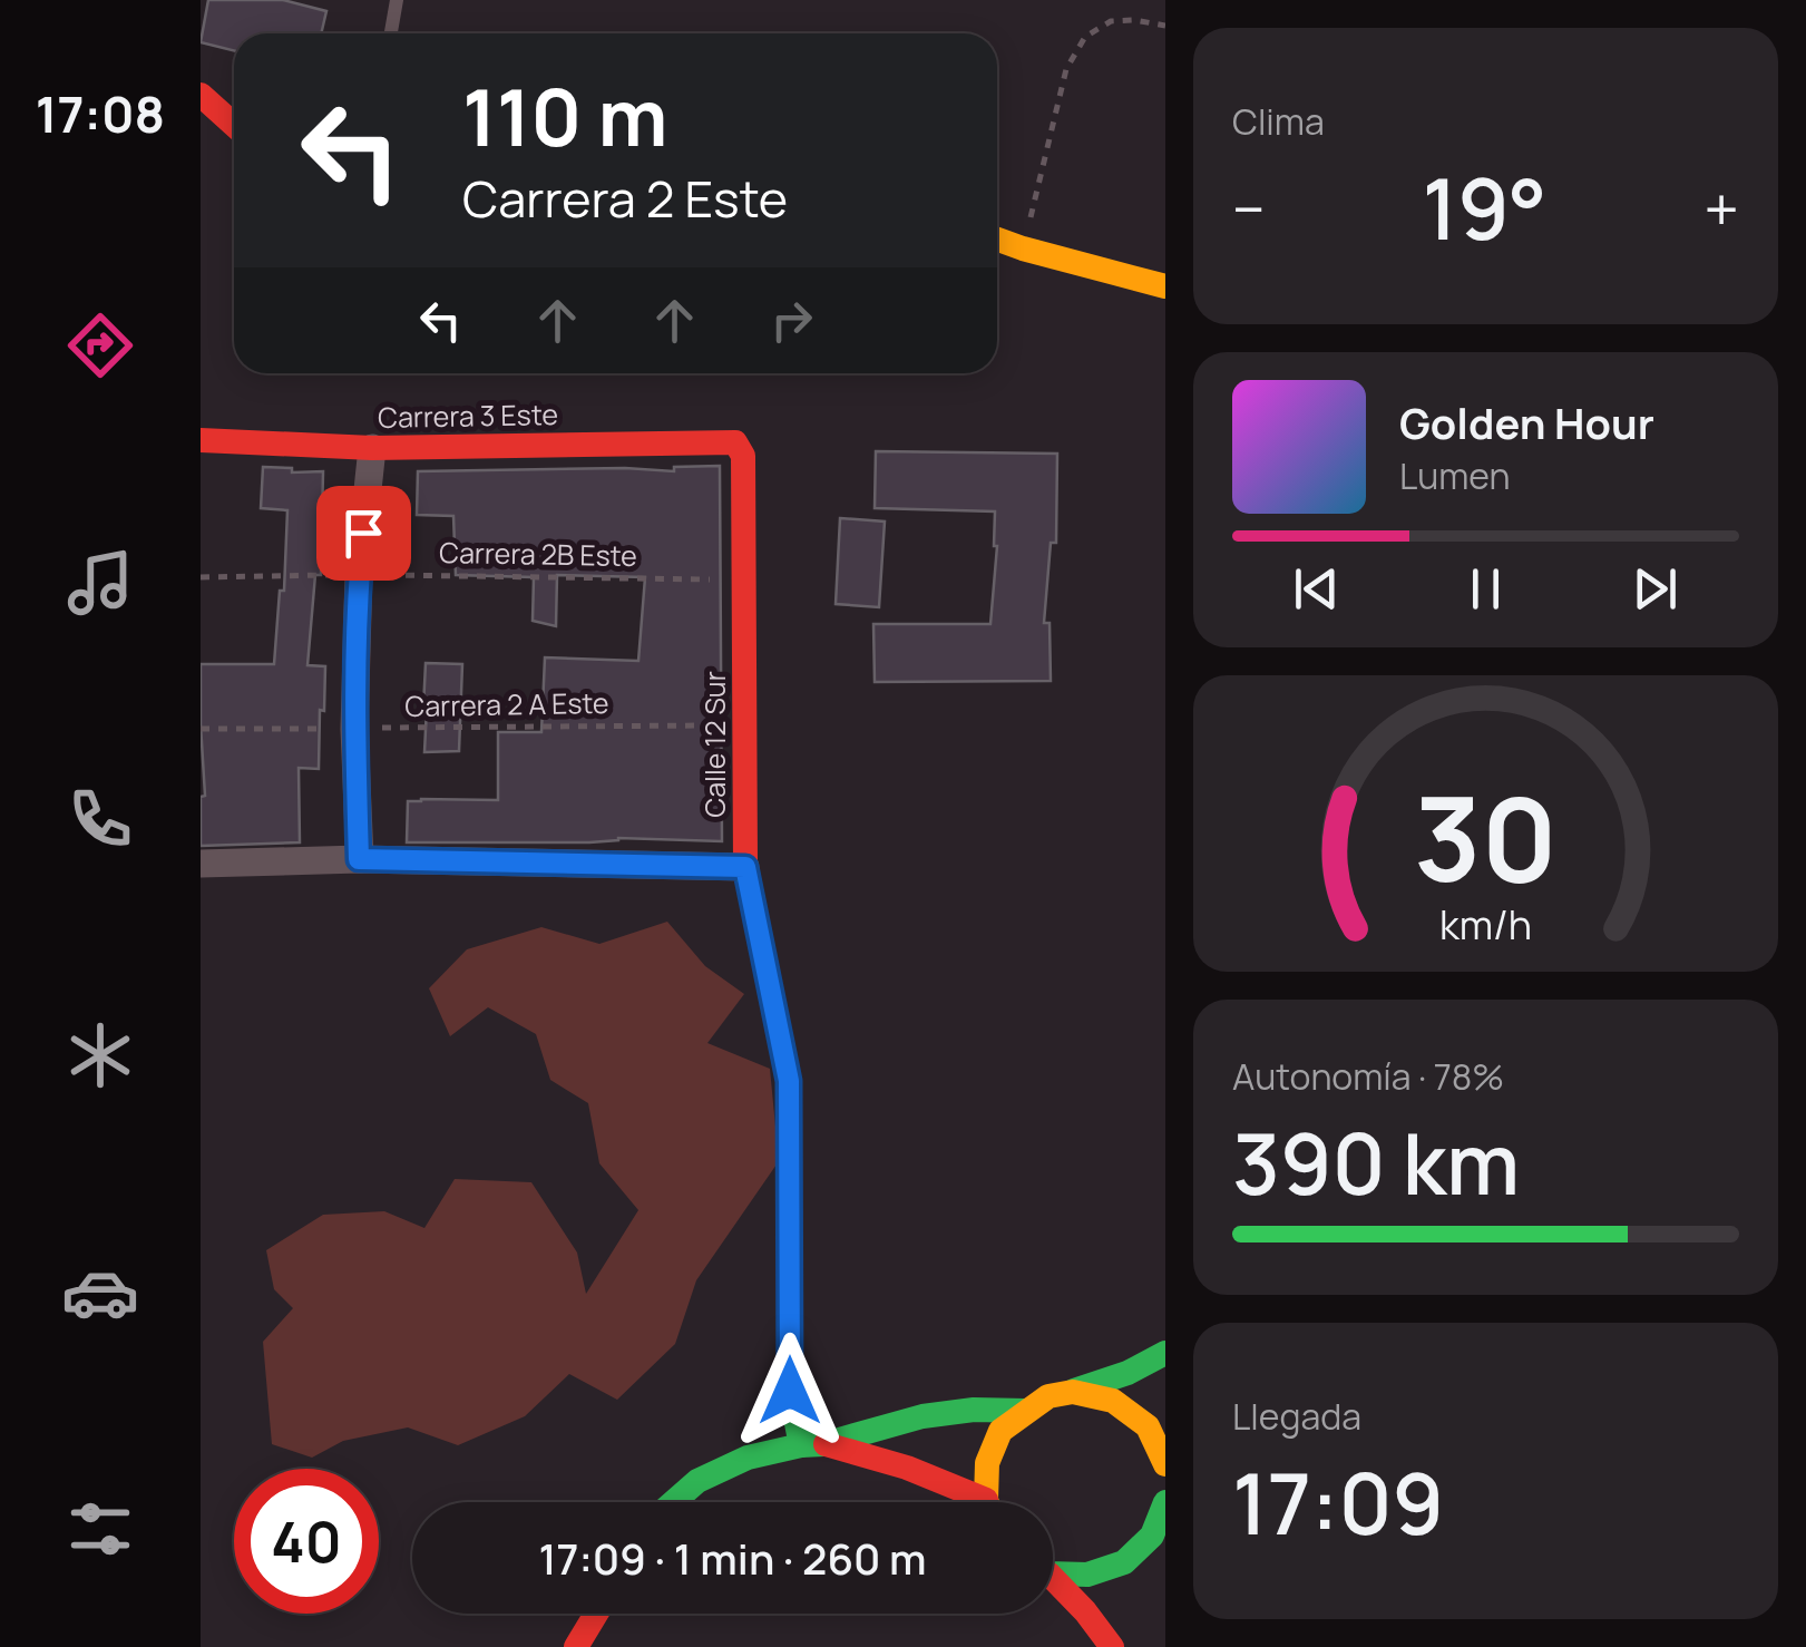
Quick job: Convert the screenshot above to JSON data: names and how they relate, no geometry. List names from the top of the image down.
{
  "streets": {
    "main road": ["Carrera 3 Este", "Calle 12 Sur"],
    "path": ["Carrera 2B Este", "Carrera 2 A Este"]
  },
  "crossings": [
    ["Carrera 3 Este", "Calle 12 Sur"],
    ["Carrera 2B Este", "Calle 12 Sur"],
    ["Carrera 2 A Este", "Calle 12 Sur"]
  ],
  "page": {
    "tabs": "17:08",
    "tile": [
      "Clima",
      ["Autonomía · 78%", "390 km"],
      ["Llegada", "17:09"]
    ],
    "turn": ["110 m", "Carrera 2 Este"],
    "heat": ["−", "19°", "+"],
    "song": ["Golden Hour", "Lumen"],
    "limit": "40",
    "trip": "17:09 · 1 min · 260 m",
    "gauge": ["30", "km/h"]
  }
}
